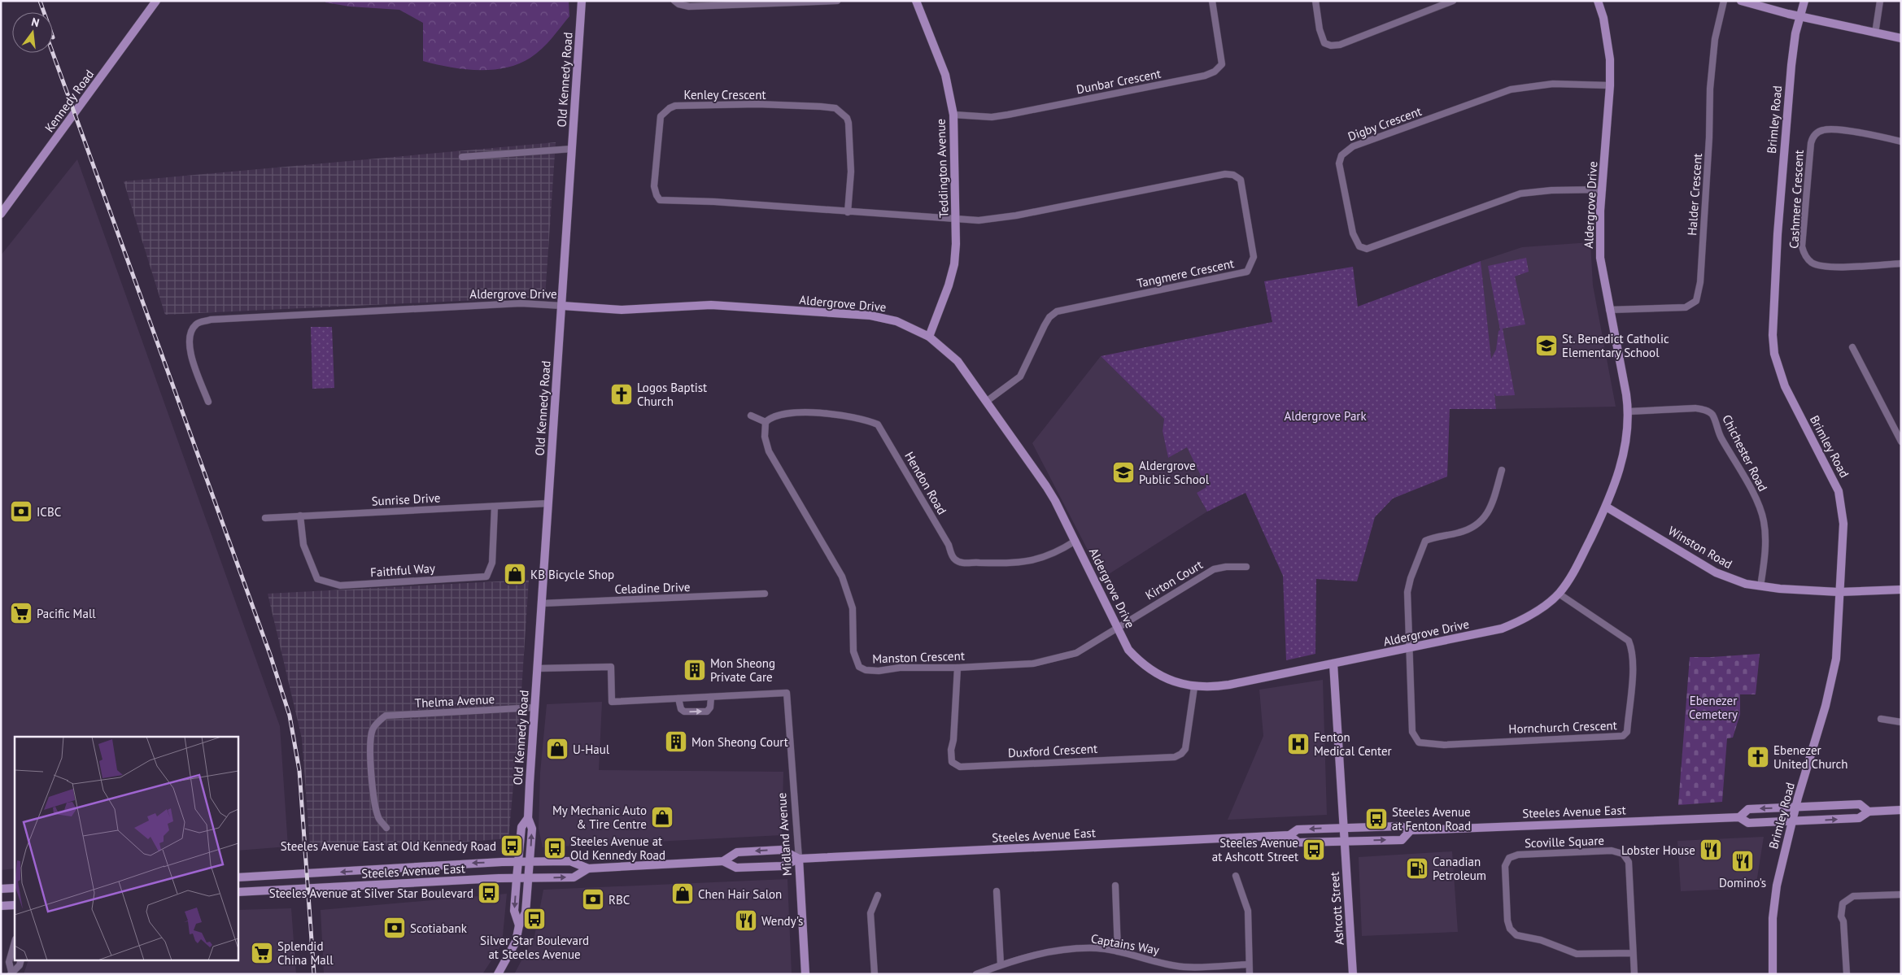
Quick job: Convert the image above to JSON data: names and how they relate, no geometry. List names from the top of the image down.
{
  "streets": {
    "street": [
      "Old Kennedy Road",
      "Dunbar Crescent",
      "Kenley Crescent",
      "Kennedy Road",
      "Brimley Road",
      "Digby Crescent",
      "Teddington Avenue",
      "Halder Crescent",
      "Cashmere Crescent",
      "Aldergrove Drive",
      "Tangmere Crescent",
      "Chichester Road",
      "Hendon Road",
      "Sunrise Drive",
      "Winston Road",
      "Faithful Way",
      "Kirton Court",
      "Celadine Drive",
      "Manston Crescent",
      "Thelma Avenue",
      "Hornchurch Crescent",
      "Duxford Crescent",
      "Steeles Avenue East",
      "Midland Avenue",
      "Scoville Square",
      "Ashcott Street",
      "Captains Way"
    ]
  },
  "crossings": [
    ["Old Kennedy Road", "Aldergrove Drive"],
    ["Old Kennedy Road", "Sunrise Drive"],
    ["Old Kennedy Road", "Celadine Drive"],
    ["Old Kennedy Road", "Thelma Avenue"],
    ["Old Kennedy Road", "Steeles Avenue East"],
    ["Dunbar Crescent", "Teddington Avenue"],
    ["Kenley Crescent", "Teddington Avenue"],
    ["Kenley Crescent", "Tangmere Crescent"],
    ["Brimley Road", "Winston Road"],
    ["Brimley Road", "Steeles Avenue East"],
    ["Digby Crescent", "Aldergrove Drive"],
    ["Teddington Avenue", "Aldergrove Drive"],
    ["Teddington Avenue", "Tangmere Crescent"],
    ["Halder Crescent", "Aldergrove Drive"],
    ["Aldergrove Drive", "Tangmere Crescent"],
    ["Aldergrove Drive", "Chichester Road"],
    ["Aldergrove Drive", "Hendon Road"],
    ["Aldergrove Drive", "Winston Road"],
    ["Aldergrove Drive", "Kirton Court"],
    ["Aldergrove Drive", "Manston Crescent"],
    ["Aldergrove Drive", "Hornchurch Crescent"],
    ["Aldergrove Drive", "Duxford Crescent"],
    ["Aldergrove Drive", "Ashcott Street"],
    ["Chichester Road", "Winston Road"],
    ["Hendon Road", "Manston Crescent"],
    ["Sunrise Drive", "Faithful Way"],
    ["Kirton Court", "Manston Crescent"],
    ["Manston Crescent", "Duxford Crescent"],
    ["Steeles Avenue East", "Midland Avenue"],
    ["Steeles Avenue East", "Ashcott Street"]
  ],
  "parks": ["Aldergrove Park", "Ebenezer Cemetery"],
  "places": {
    "school or university": ["St. Benedict Catholic Elementary School", "Aldergrove Public School"],
    "church": ["Logos Baptist Church", "Ebenezer United Church"],
    "bank": ["ICBC", "RBC", "Scotiabank"],
    "shop": [
      "KB Bicycle Shop",
      "U-Haul",
      "My Mechanic Auto & Tire Centre",
      "Chen Hair Salon"
    ],
    "supermarket": ["Pacific Mall", "Splendid China Mall"],
    "building": ["Mon Sheong Private Care", "Mon Sheong Court"],
    "hospital": ["Fenton Medical Center"],
    "bus stop": [
      "Steeles Avenue at Fenton Road",
      "Steeles Avenue East at Old Kennedy Road",
      "Steeles Avenue at Old Kennedy Road",
      "Steeles Avenue at Ashcott Street",
      "Steeles Avenue at Silver Star Boulevard",
      "Silver Star Boulevard at Steeles Avenue"
    ],
    "restaurant": ["Lobster House", "Domino's", "Wendy's"],
    "fuel station": ["Canadian Petroleum"]
  },
  "north": "top"
}
